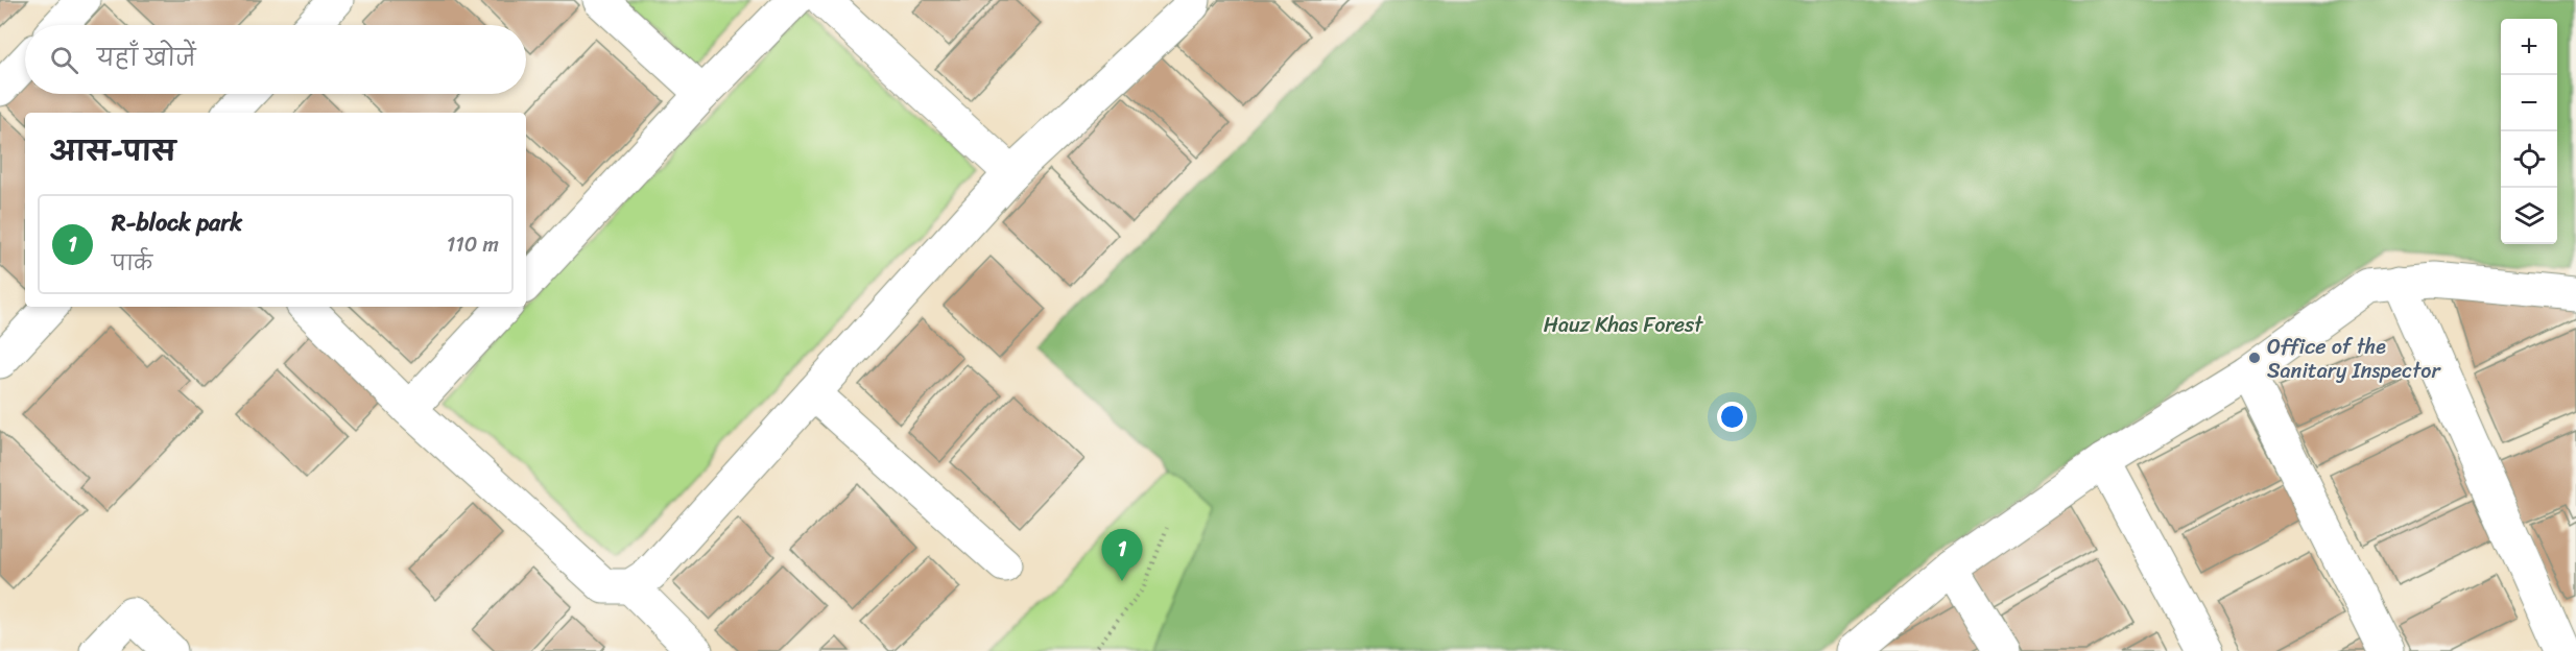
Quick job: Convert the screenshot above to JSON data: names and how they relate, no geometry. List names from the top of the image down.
{
  "parks": ["Hauz Khas Forest"],
  "places": ["Office of the Sanitary Inspector"],
  "page": {
    "map_buttons": ["+", "−"],
    "search": "यहाँ खोजें",
    "heading": "आस-पास",
    "list": [
      {
        "mark": "1",
        "name": "R-block park",
        "note": "पार्क",
        "value": "110 m"
      }
    ],
    "pins": "1"
  }
}
